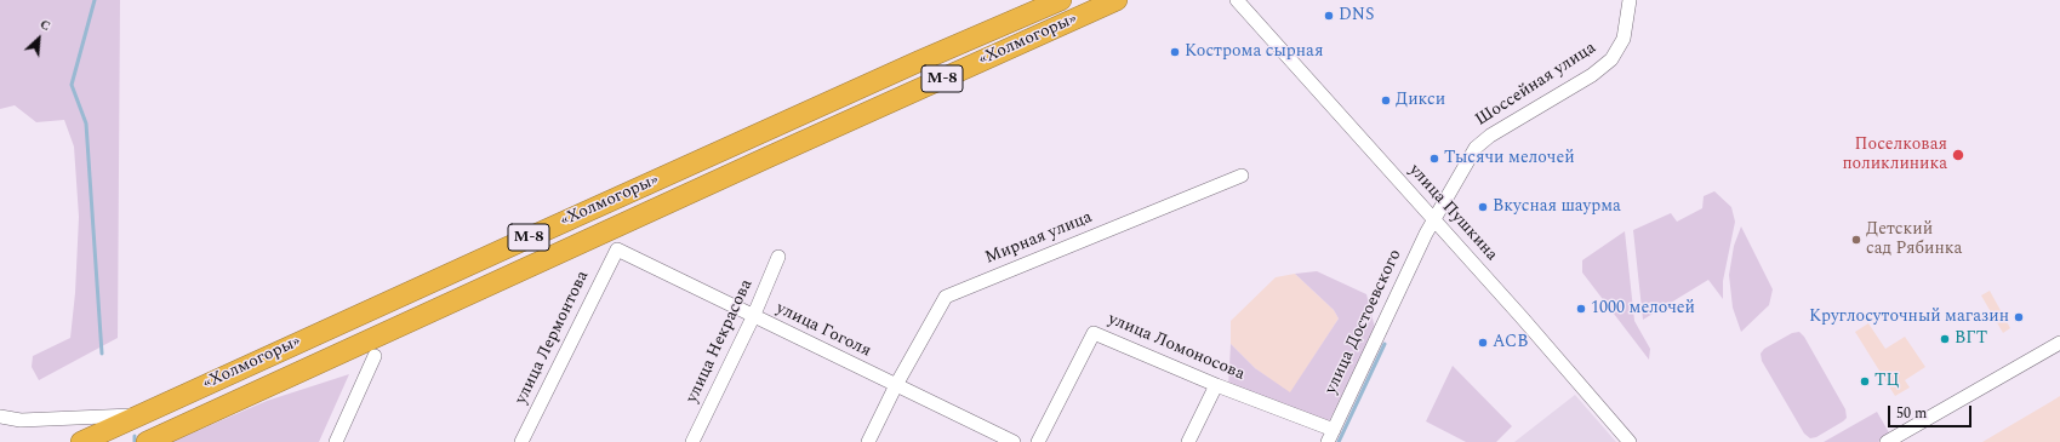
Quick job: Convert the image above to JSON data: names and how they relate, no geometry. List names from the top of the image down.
{
  "streets": {
    "highway": ["«Холмогоры»", "М-8"],
    "street": [
      "Шоссейная улица",
      "улица Пушкина",
      "Мирная улица",
      "улица Достоевского",
      "улица Гоголя",
      "улица Лермонтова",
      "улица Некрасова",
      "улица Ломоносова"
    ]
  },
  "crossings": [
    ["Шоссейная улица", "улица Пушкина"],
    ["Шоссейная улица", "улица Достоевского"],
    ["улица Пушкина", "улица Достоевского"],
    ["Мирная улица", "улица Гоголя"],
    ["улица Достоевского", "улица Ломоносова"],
    ["улица Гоголя", "улица Лермонтова"],
    ["улица Гоголя", "улица Некрасова"]
  ],
  "places": [
    "DNS",
    "Кострома сырная",
    "Дикси",
    "Поселковая поликлиника",
    "Тысячи мелочей",
    "Вкусная шаурма",
    "Детский сад Рябинка",
    "1000 мелочей",
    "Круглосуточный магазин",
    "ВГТ",
    "АСВ",
    "ТЦ"
  ],
  "scale_bar": "50 m",
  "north": "top right"
}
